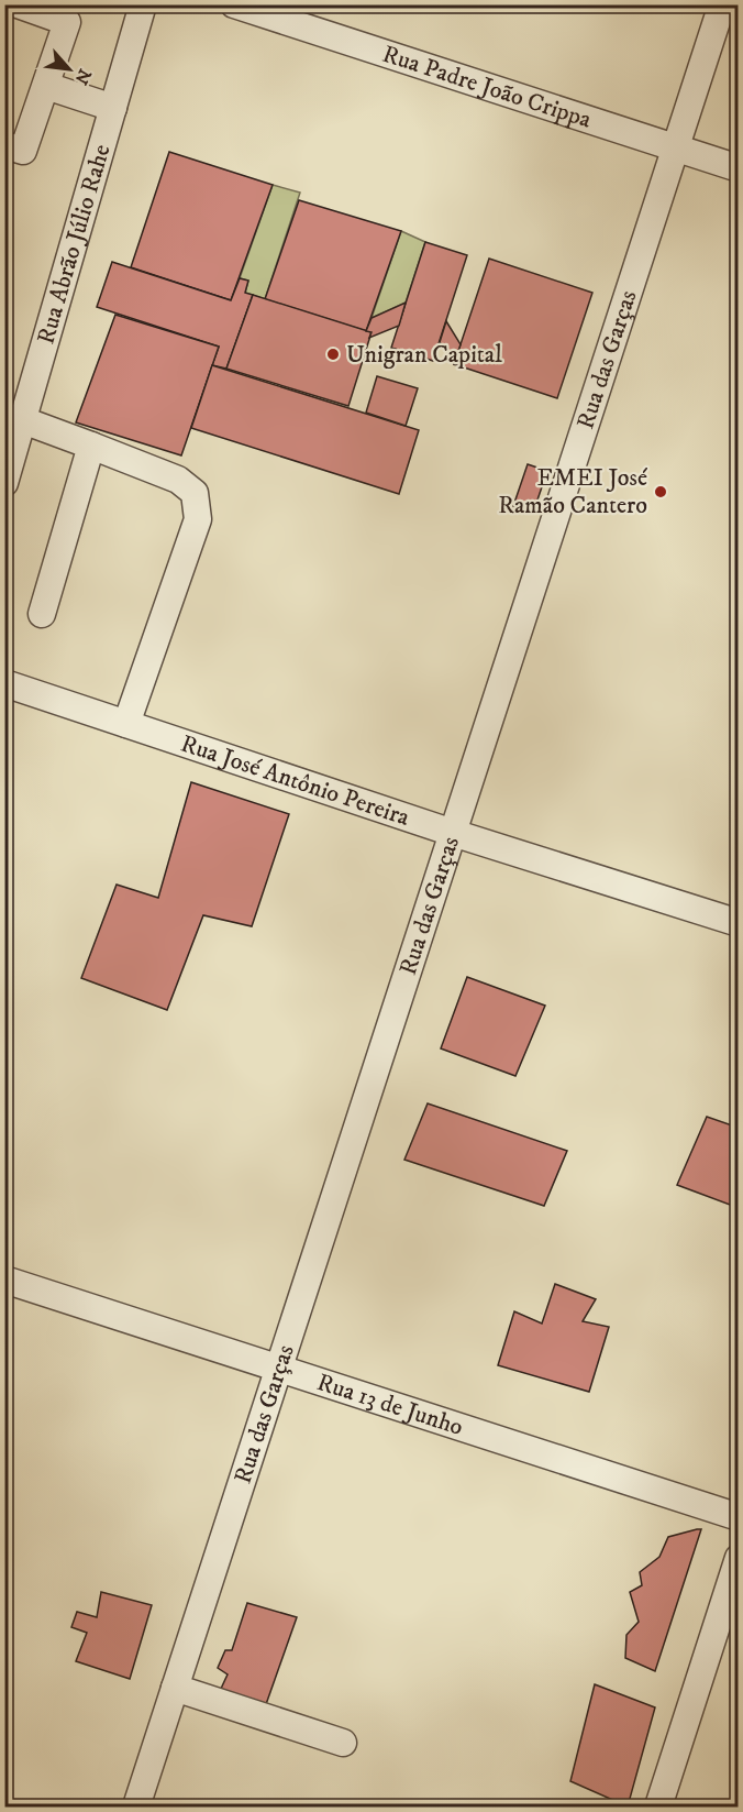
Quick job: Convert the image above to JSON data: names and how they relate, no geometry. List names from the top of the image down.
{
  "streets": {
    "street": [
      "Rua Padre João Crippa",
      "Rua Abrão Júlio Rahe",
      "Rua das Garças",
      "Rua José Antônio Pereira",
      "Rua 13 de Junho"
    ]
  },
  "crossings": [
    ["Rua Padre João Crippa", "Rua das Garças"],
    ["Rua das Garças", "Rua José Antônio Pereira"],
    ["Rua das Garças", "Rua 13 de Junho"]
  ],
  "places": ["Unigran Capital", "EMEI José Ramão Cantero"],
  "north": "bottom right"
}
